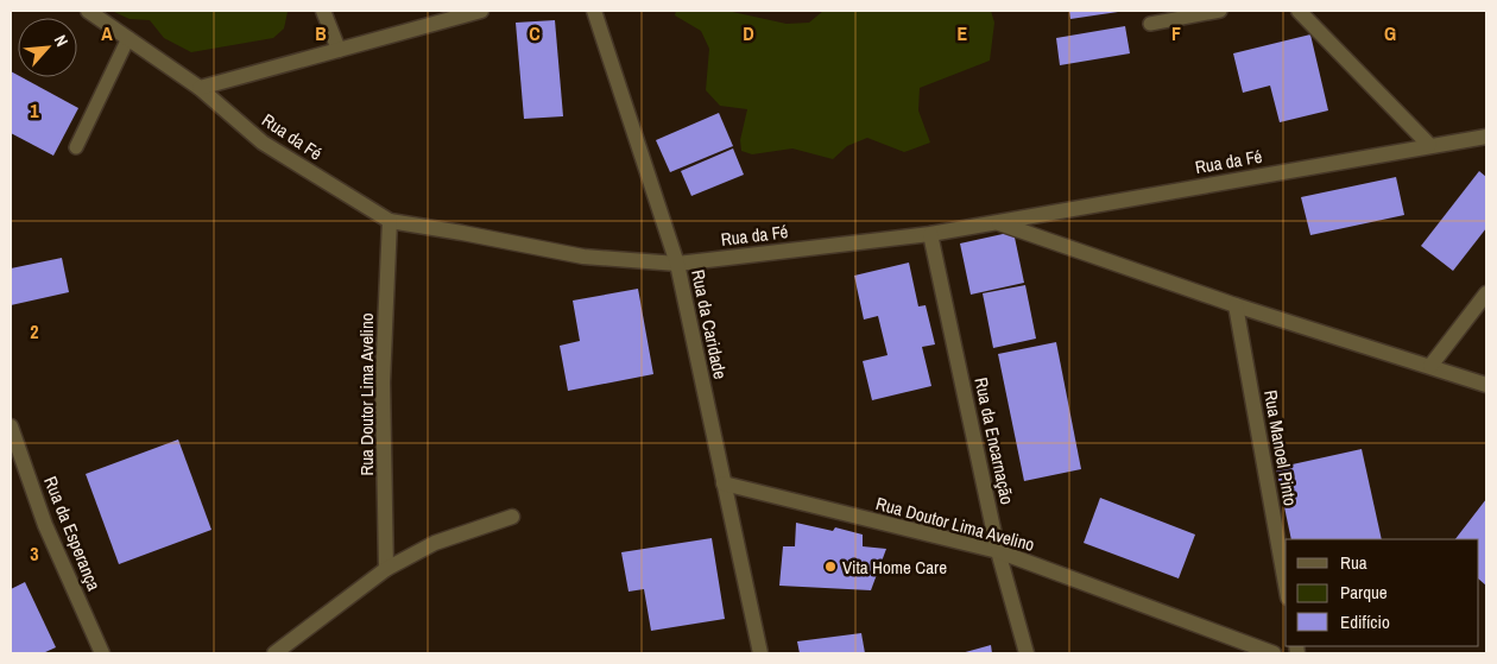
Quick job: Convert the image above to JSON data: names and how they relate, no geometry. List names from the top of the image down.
{
  "streets": {
    "street": [
      "Rua da Fé",
      "Rua da Caridade",
      "Rua Doutor Lima Avelino",
      "Rua da Encarnação",
      "Rua Manoel Pinto",
      "Rua da Esperança"
    ]
  },
  "crossings": [
    ["Rua da Fé", "Rua da Caridade"],
    ["Rua da Fé", "Rua Doutor Lima Avelino"],
    ["Rua da Fé", "Rua da Encarnação"],
    ["Rua da Caridade", "Rua Doutor Lima Avelino"],
    ["Rua Doutor Lima Avelino", "Rua da Encarnação"]
  ],
  "places": ["Vita Home Care"],
  "legend": ["Rua", "Parque", "Edifício"],
  "north": "top right",
  "grid": {
    "columns": [
      "A",
      "B",
      "C",
      "D",
      "E",
      "F",
      "G"
    ],
    "rows": ["1", "2", "3"]
  }
}
